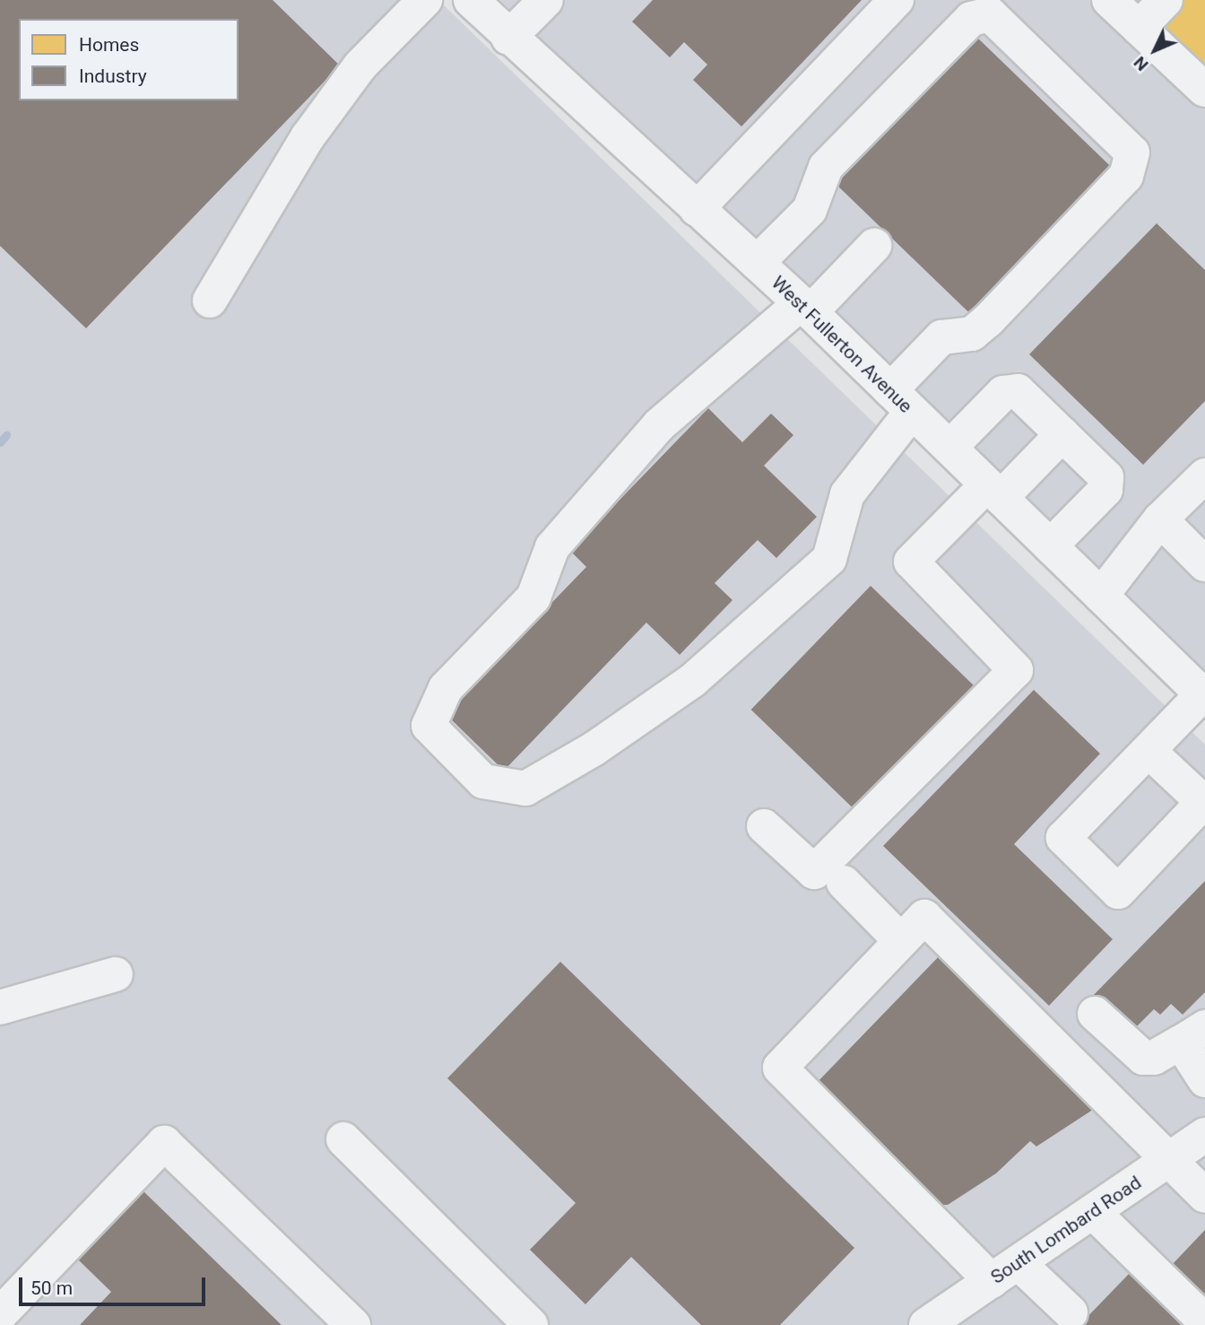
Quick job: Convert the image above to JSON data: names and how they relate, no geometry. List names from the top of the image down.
{
  "streets": {
    "street": ["West Fullerton Avenue", "South Lombard Road"]
  },
  "legend": ["Homes", "Industry"],
  "scale_bar": "50 m",
  "north": "bottom left"
}
